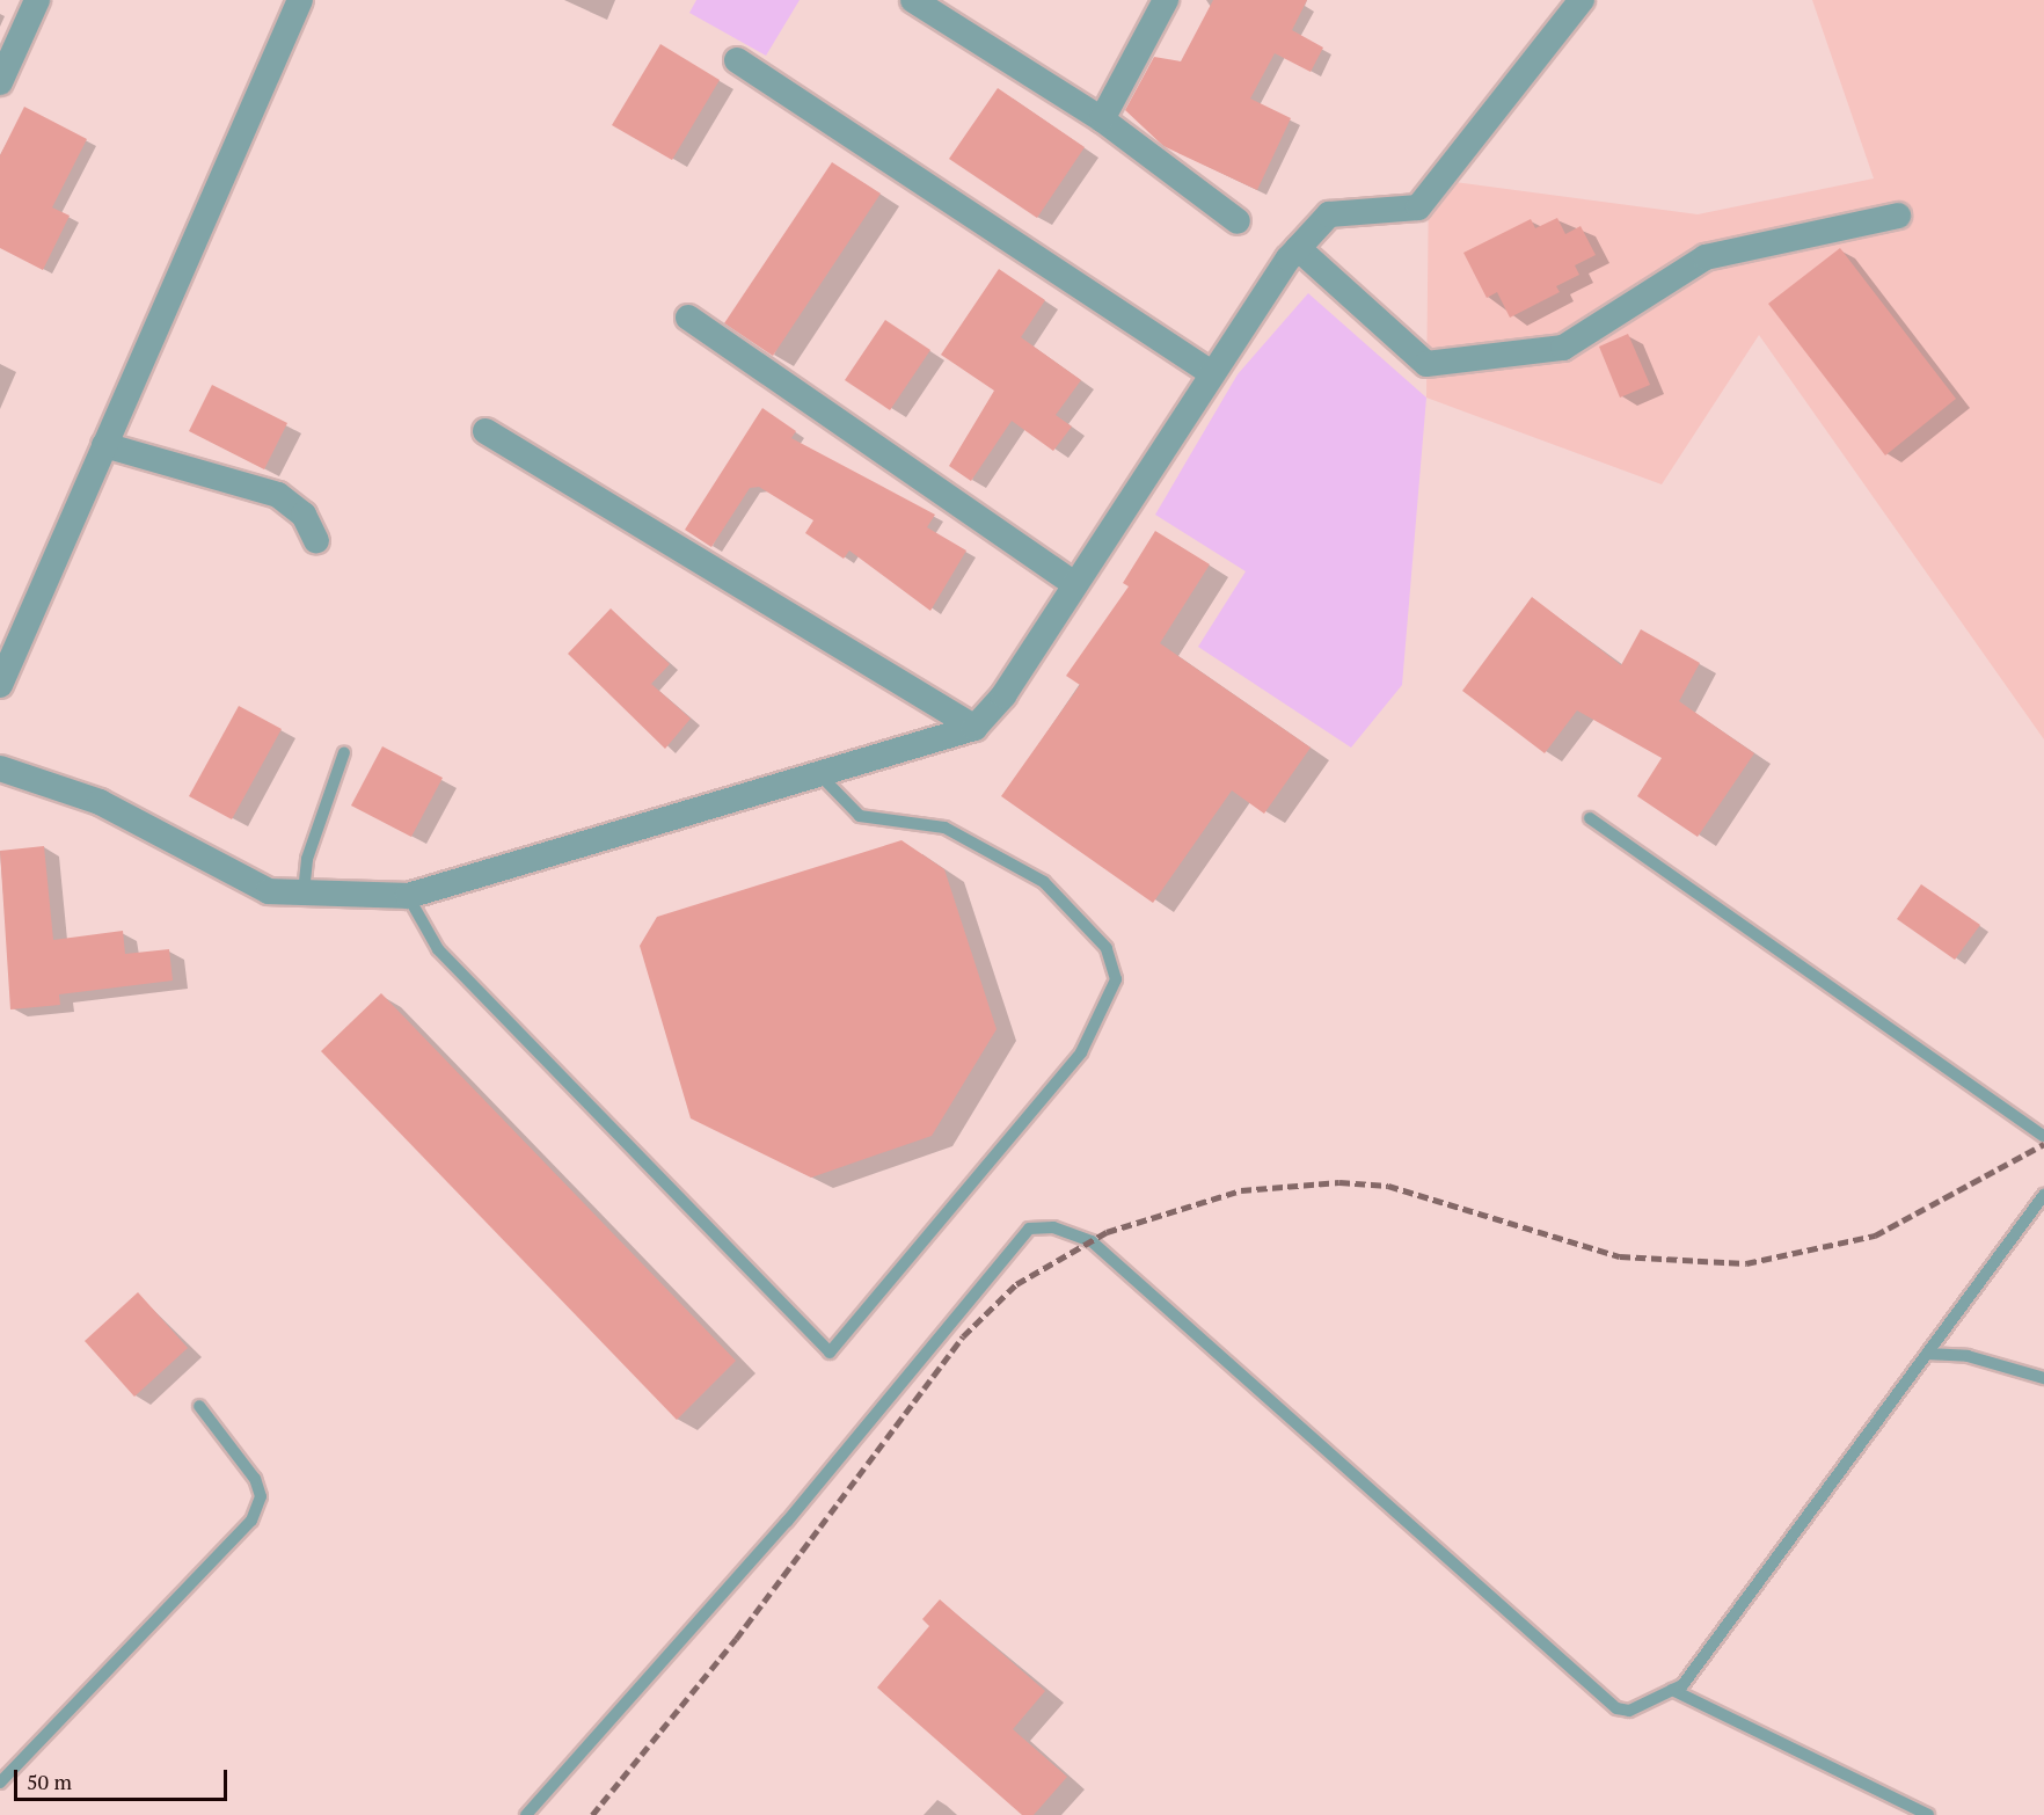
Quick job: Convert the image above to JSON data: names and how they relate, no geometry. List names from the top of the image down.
{
  "scale_bar": "50 m"
}
